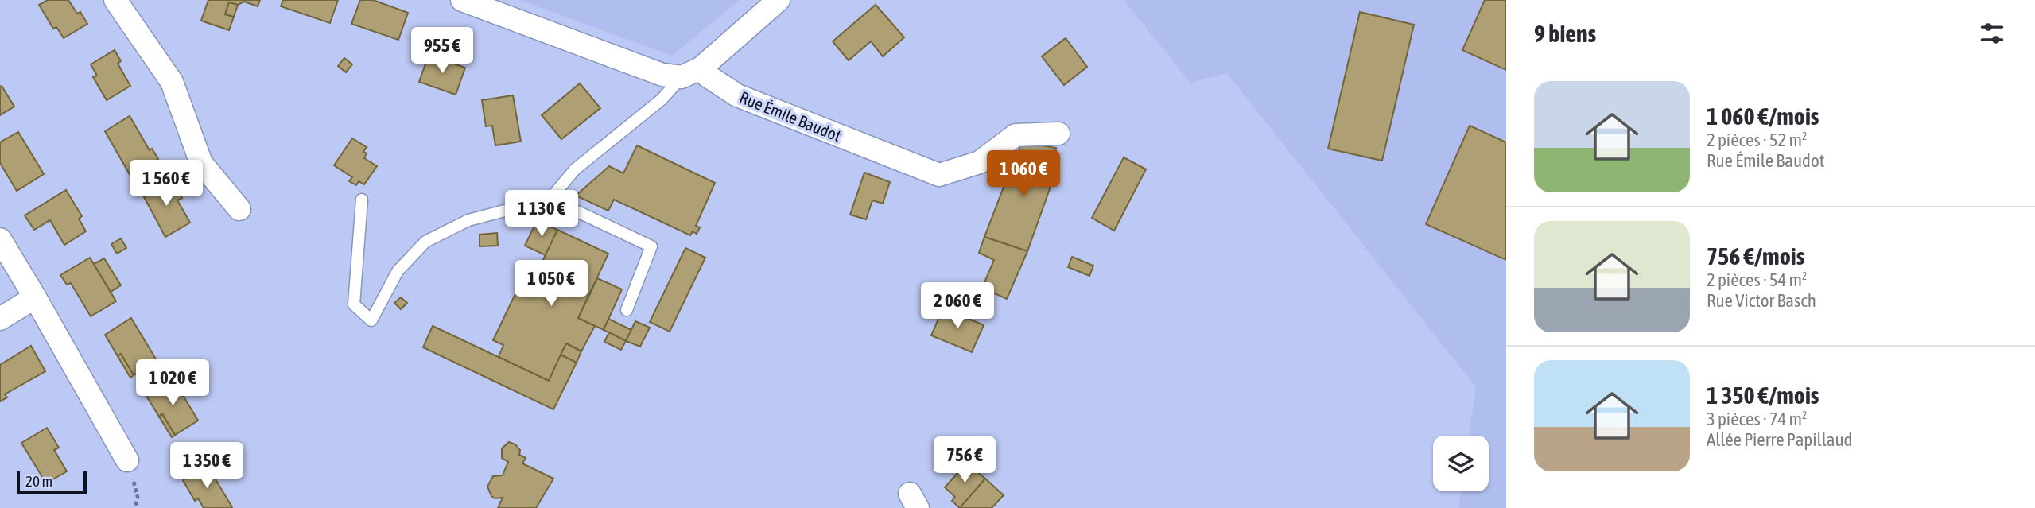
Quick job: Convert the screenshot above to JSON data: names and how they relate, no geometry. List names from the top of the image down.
{
  "streets": {
    "street": ["Rue Émile Baudot"]
  },
  "scale_bar": "20 m",
  "page": {
    "heading": "9 biens",
    "price": [
      "955 €",
      "1 060 €",
      "1 560 €",
      "1 130 €",
      "1 050 €",
      "2 060 €",
      "1 020 €",
      "756 €",
      "1 350 €"
    ],
    "list": [
      {
        "name": "1 060 €/mois",
        "note": "2 pièces · 52 m² · Rue Émile Baudot"
      },
      {
        "name": "756 €/mois",
        "note": "2 pièces · 54 m² · Rue Victor Basch"
      },
      {
        "name": "1 350 €/mois",
        "note": "3 pièces · 74 m² · Allée Pierre Papillaud"
      }
    ],
    "scale": "20 m"
  }
}
